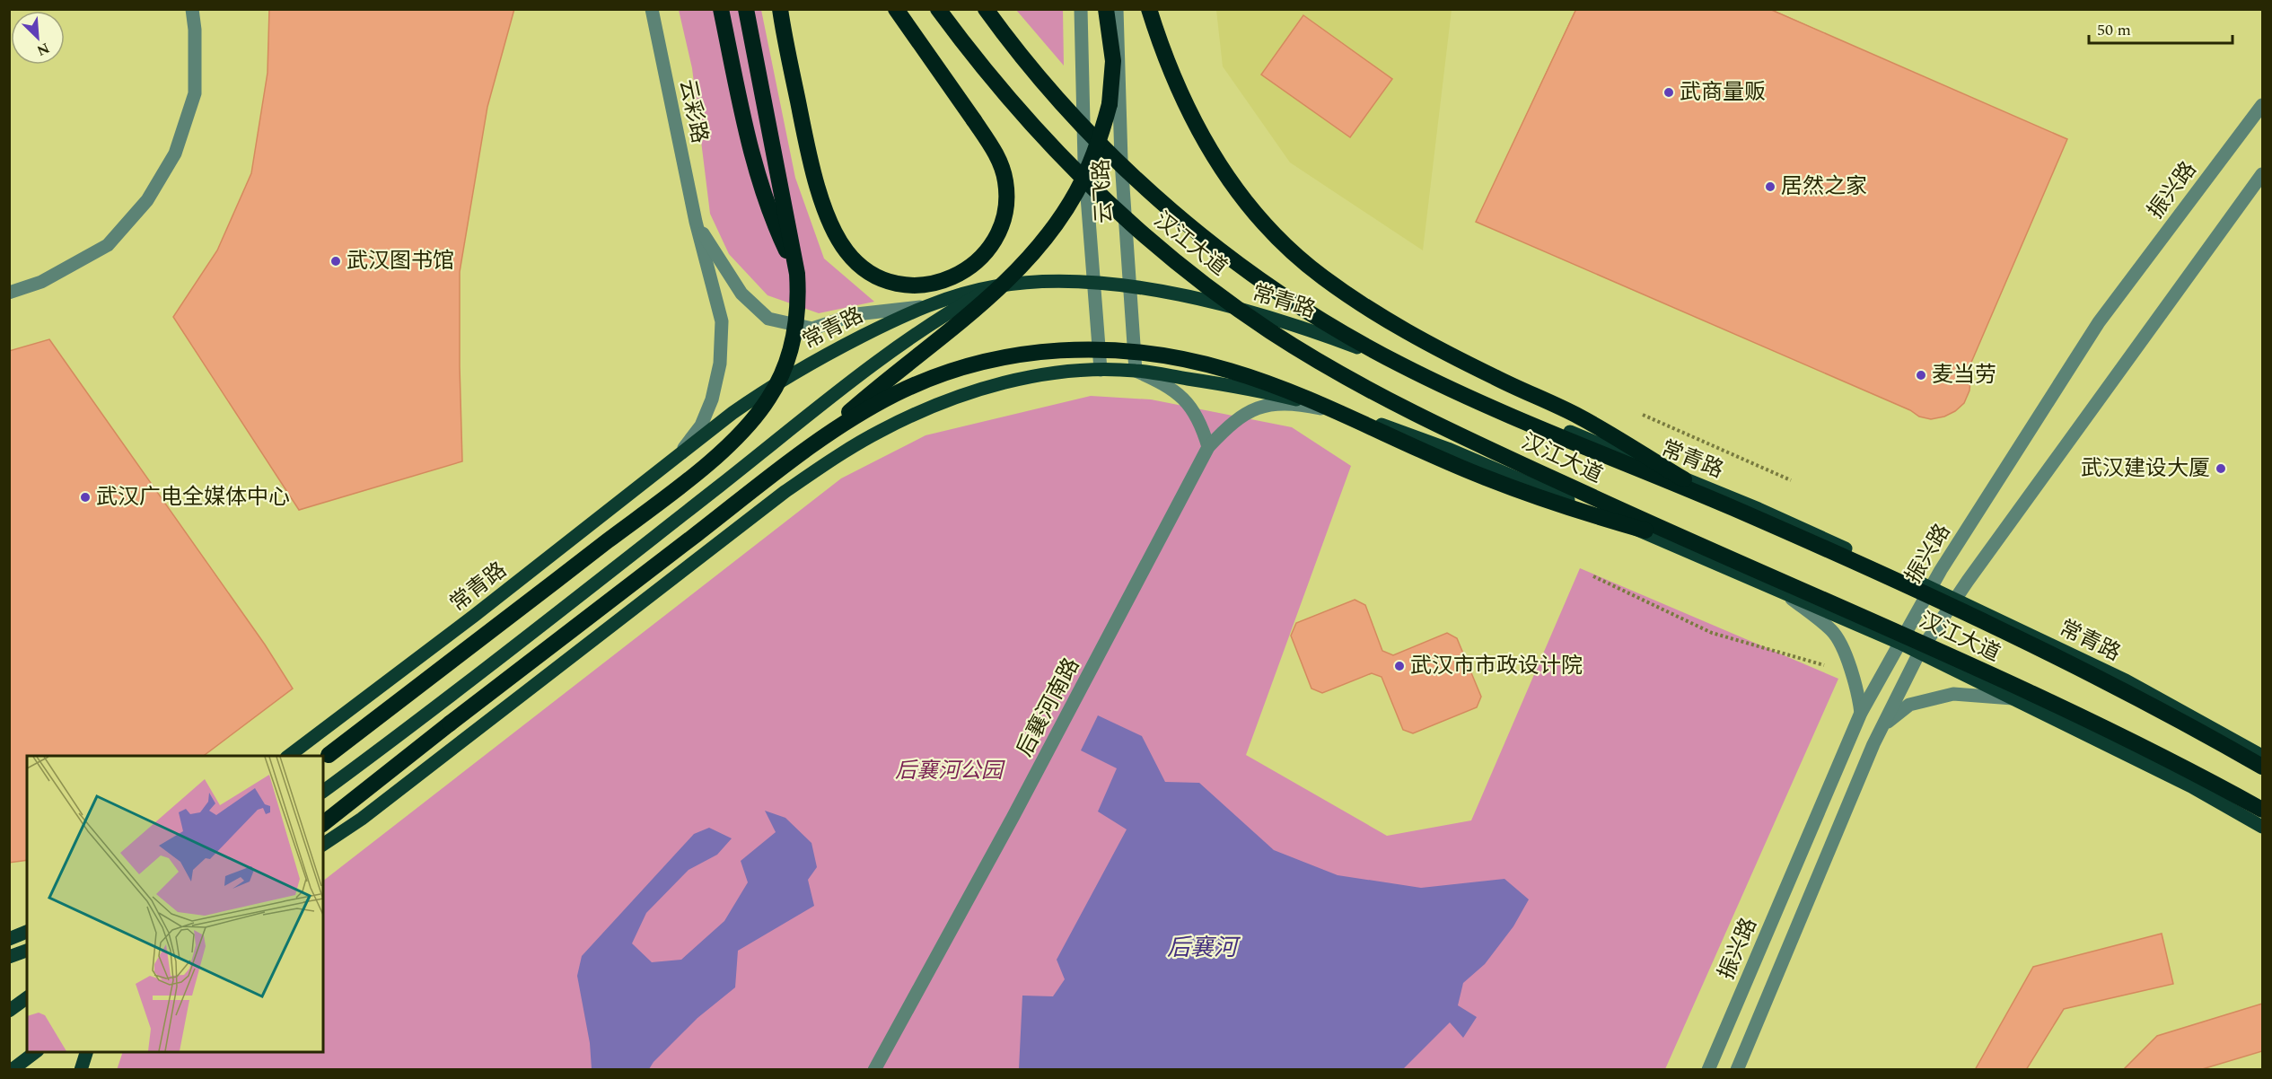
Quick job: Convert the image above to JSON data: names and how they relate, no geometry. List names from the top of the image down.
{
  "streets": {
    "highway": ["汉江大道"],
    "main road": ["常青路"],
    "street": [
      "云彩路",
      "振兴路",
      "云飞路",
      "后襄河南路"
    ]
  },
  "crossings": [
    ["云彩路", "常青路"],
    ["振兴路", "常青路"],
    ["云飞路", "常青路"]
  ],
  "water": ["后襄河"],
  "parks": ["后襄河公园"],
  "places": [
    "武商量贩",
    "居然之家",
    "武汉图书馆",
    "麦当劳",
    "武汉建设大厦",
    "武汉广电全媒体中心",
    "武汉市市政设计院"
  ],
  "scale_bar": "50 m",
  "north": "bottom right"
}
